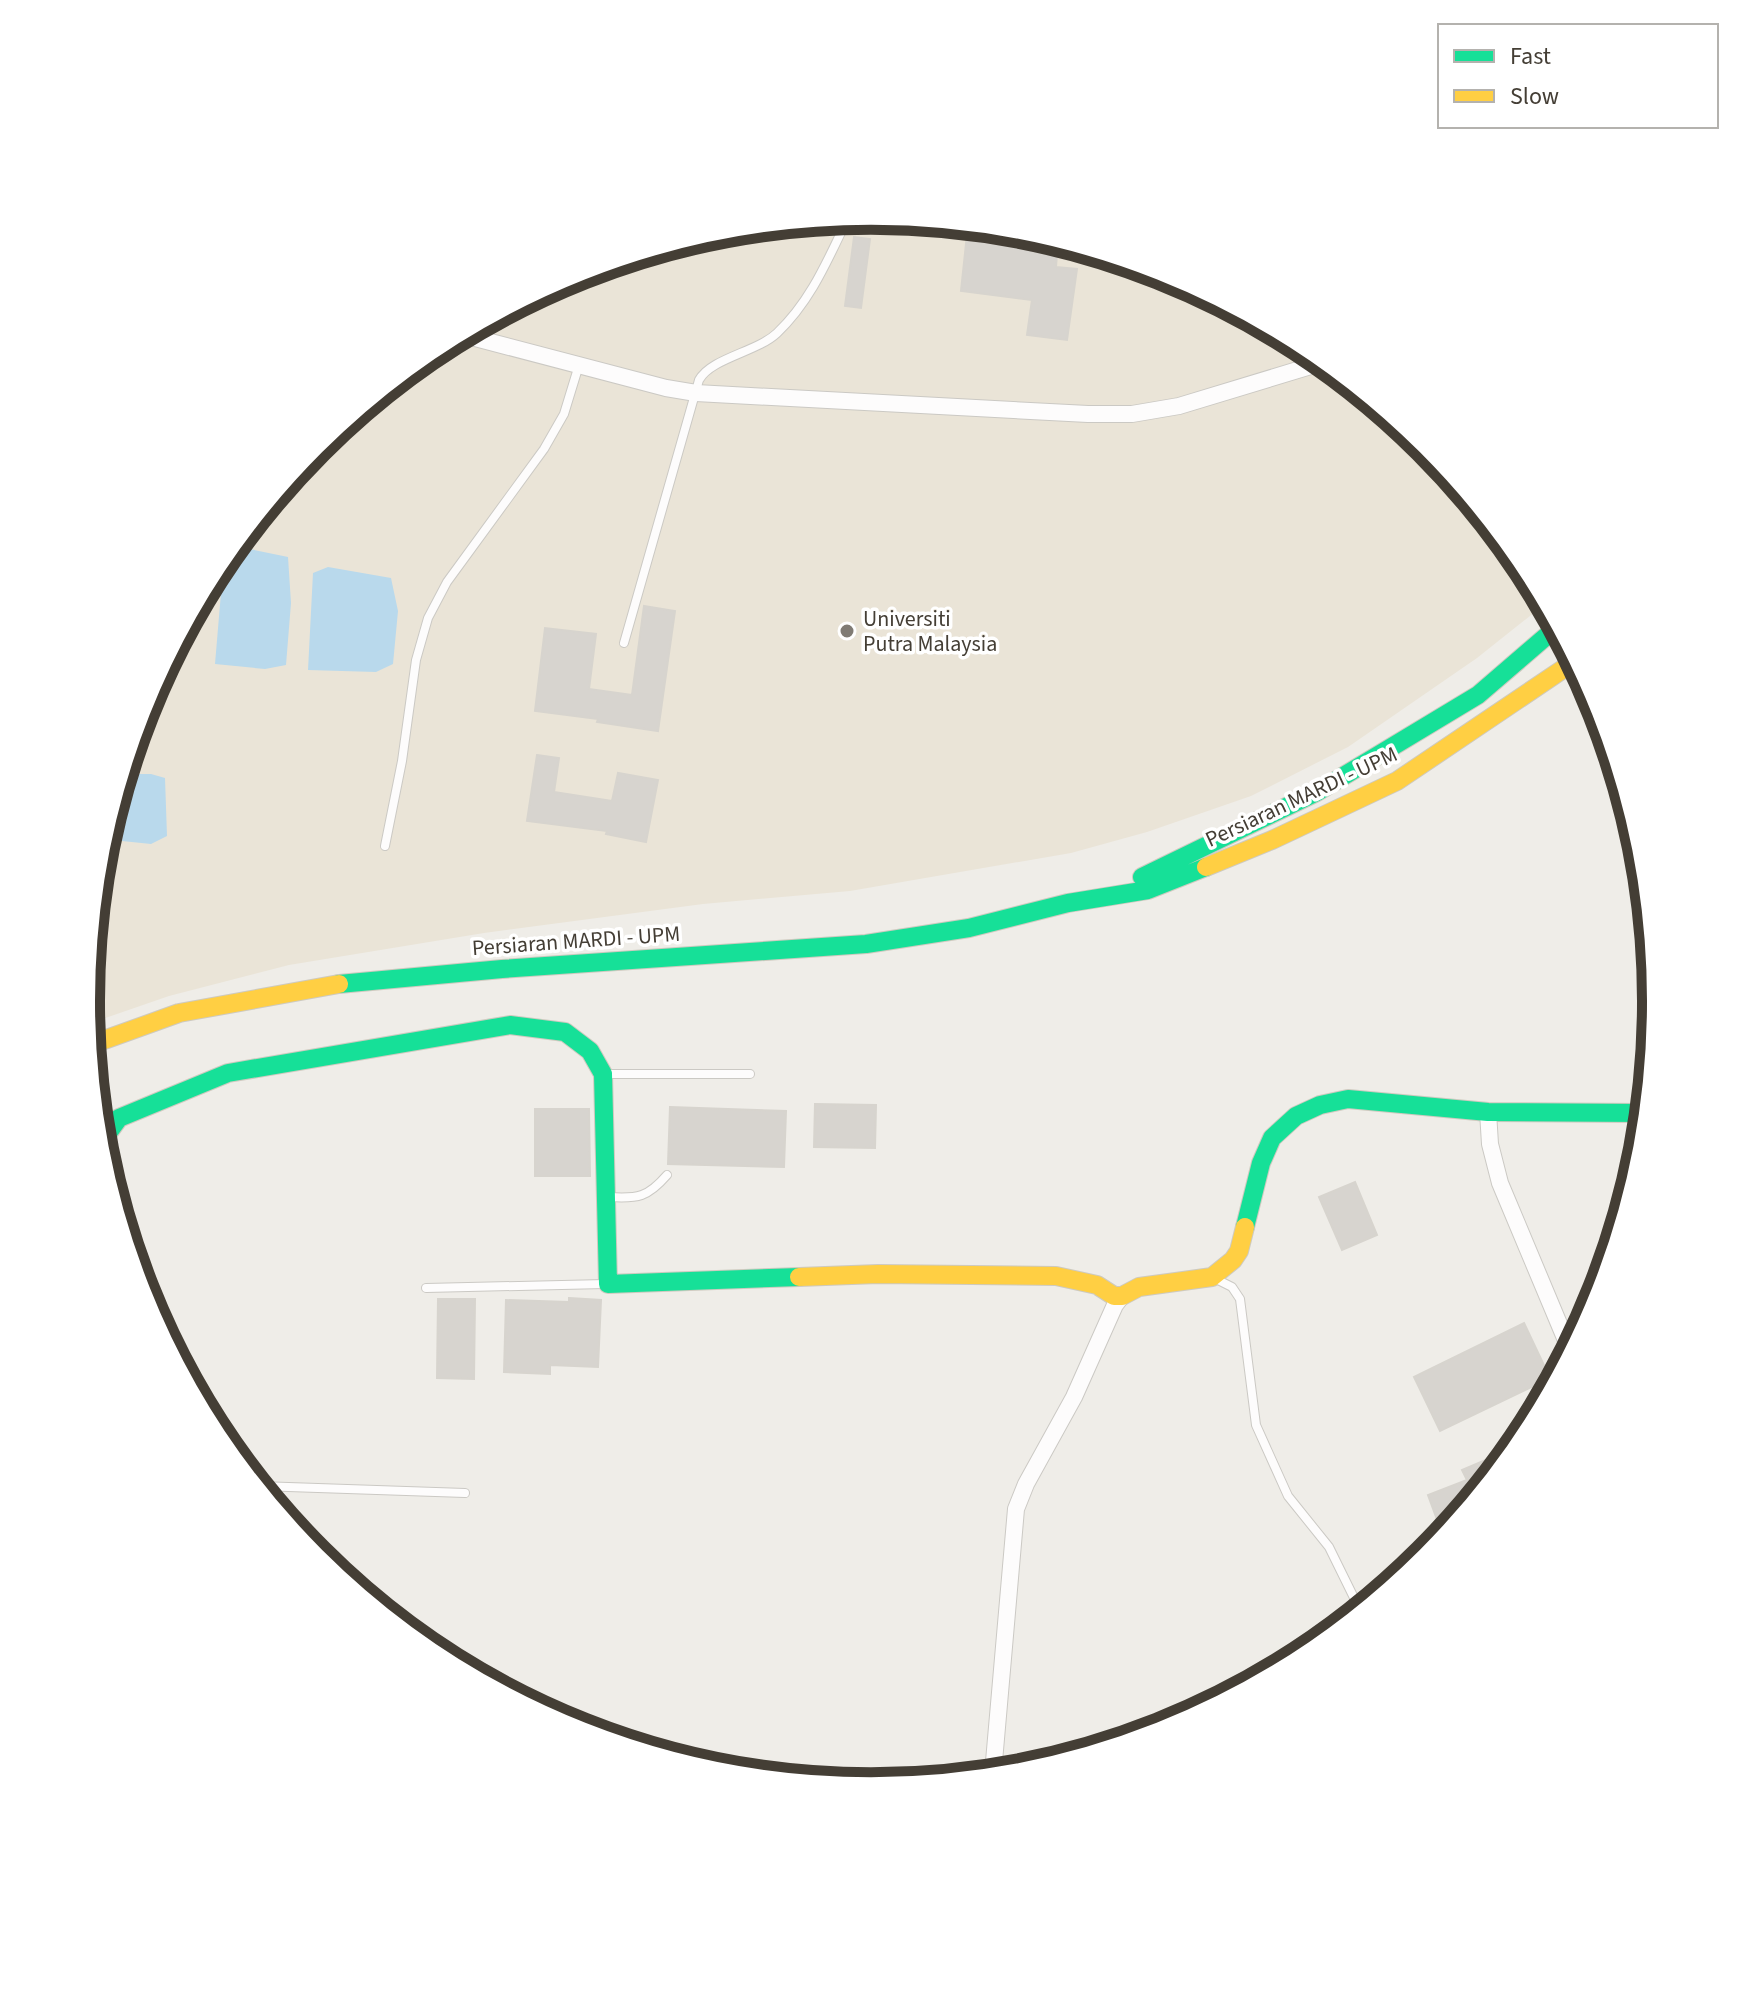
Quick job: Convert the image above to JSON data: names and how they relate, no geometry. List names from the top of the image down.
{
  "streets": {
    "street": ["Persiaran MARDI - UPM"]
  },
  "places": ["Universiti Putra Malaysia"],
  "legend": ["Fast", "Slow"]
}
